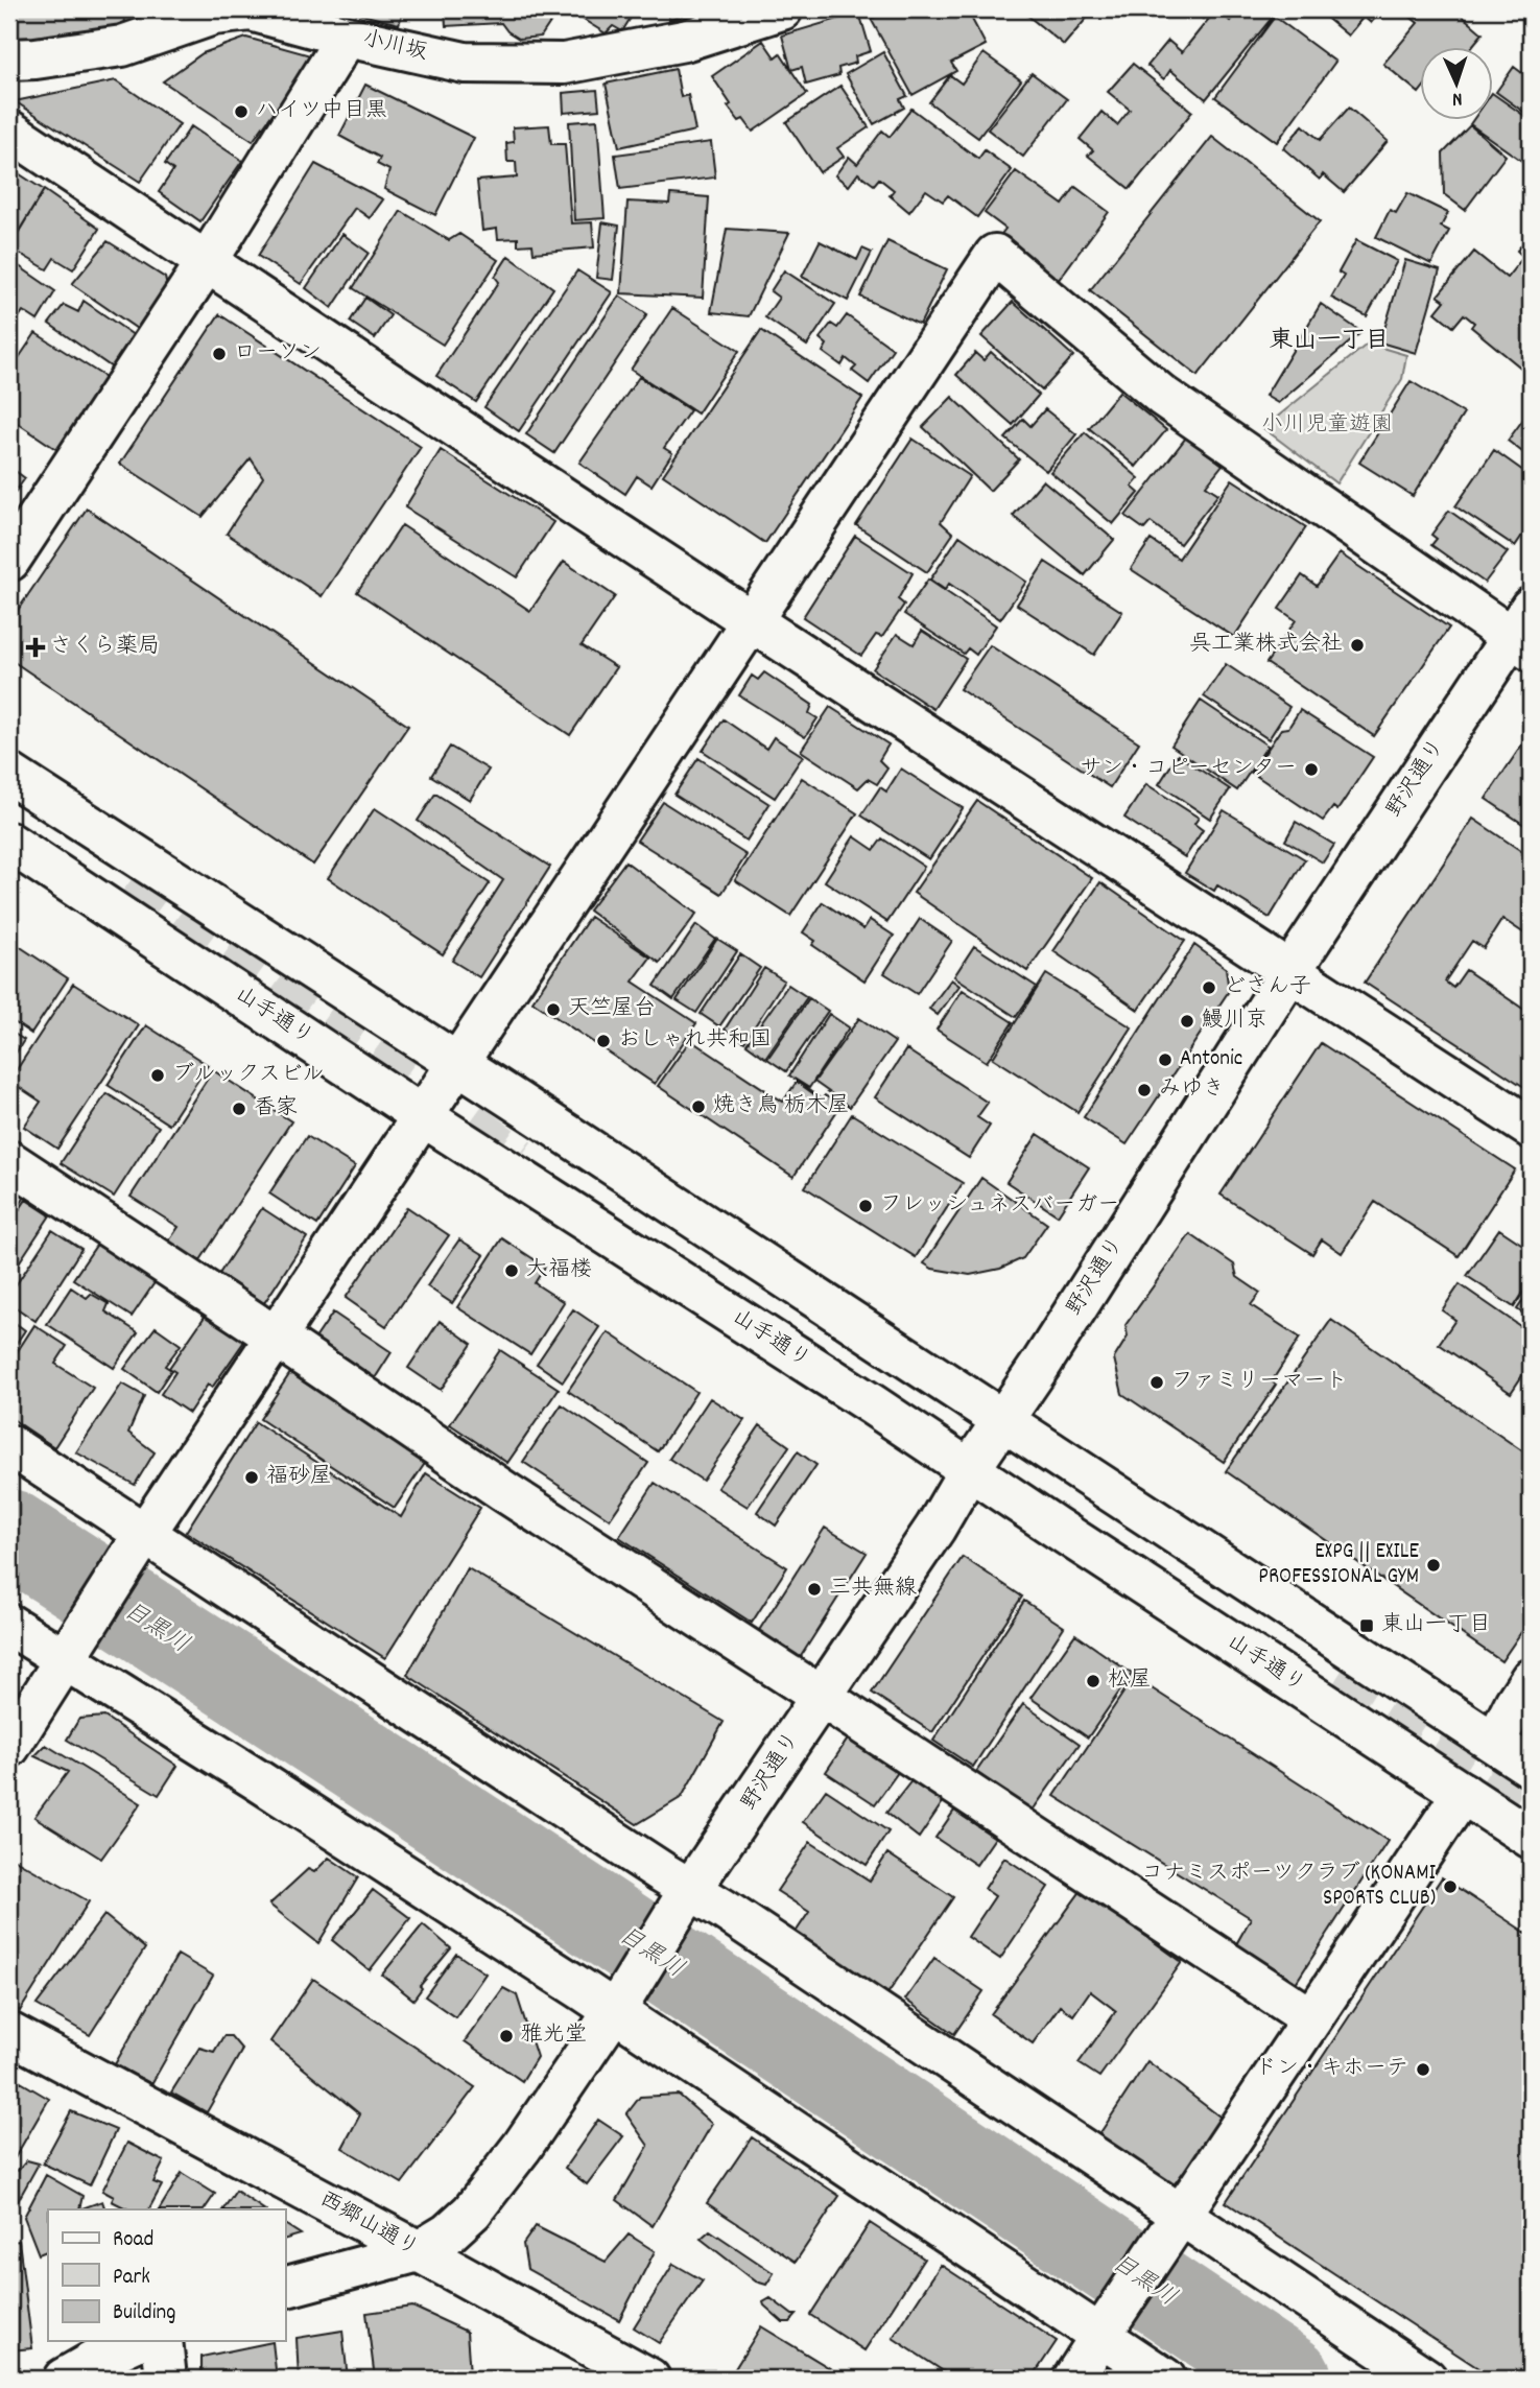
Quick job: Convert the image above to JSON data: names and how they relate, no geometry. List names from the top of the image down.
{
  "streets": {
    "street": [
      "小川坂",
      "野沢通り",
      "山手通り",
      "西郷山通り"
    ]
  },
  "crossings": [
    ["野沢通り", "山手通り"]
  ],
  "districts": ["東山一丁目"],
  "water": ["目黒川"],
  "parks": ["小川児童遊園"],
  "places": {
    "other": [
      "ハイツ中目黒",
      "ローソン",
      "呉工業株式会社",
      "サン・コピーセンター",
      "どさん子",
      "天竺屋台",
      "鰻川京",
      "おしゃれ共和国",
      "Antonic",
      "ブルックスビル",
      "みゆき",
      "焼き鳥 栃木屋",
      "香家",
      "フレッシュネスバーガー",
      "大福楼",
      "ファミリーマート",
      "福砂屋",
      "EXPG || EXILE PROFESSIONAL GYM",
      "三共無線",
      "松屋",
      "コナミスポーツクラブ (KONAMI SPORTS CLUB)",
      "雅光堂",
      "ドン・キホーテ"
    ],
    "health": ["さくら薬局"],
    "transit": ["東山一丁目"]
  },
  "legend": ["Road", "Park", "Building"],
  "north": "bottom"
}
